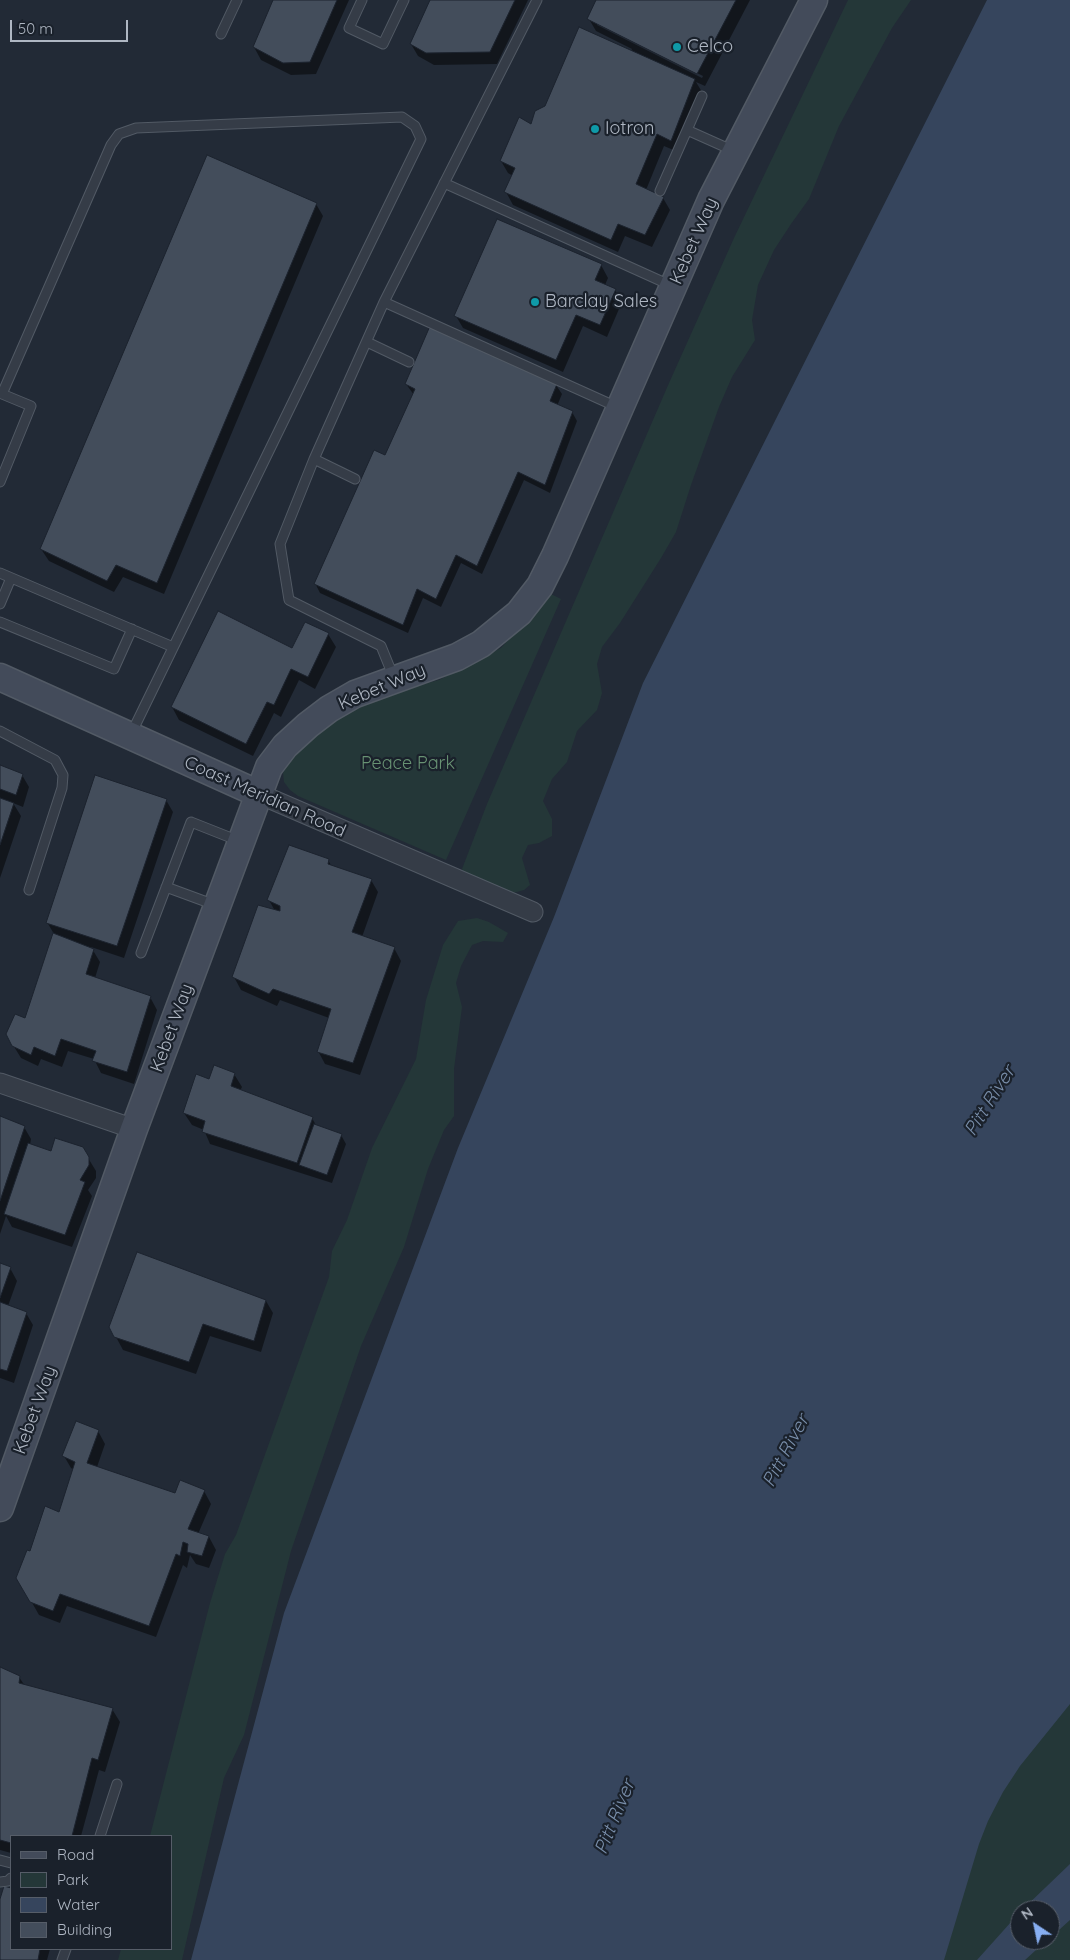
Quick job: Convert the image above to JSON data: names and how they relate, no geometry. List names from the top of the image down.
{
  "streets": {
    "street": ["Kebet Way", "Coast Meridian Road"]
  },
  "crossings": [
    ["Kebet Way", "Coast Meridian Road"]
  ],
  "water": ["Pitt River"],
  "parks": ["Peace Park"],
  "places": ["Celco", "Iotron", "Barclay Sales"],
  "legend": [
    "Road",
    "Park",
    "Water",
    "Building"
  ],
  "scale_bar": "50 m",
  "north": "top left"
}
